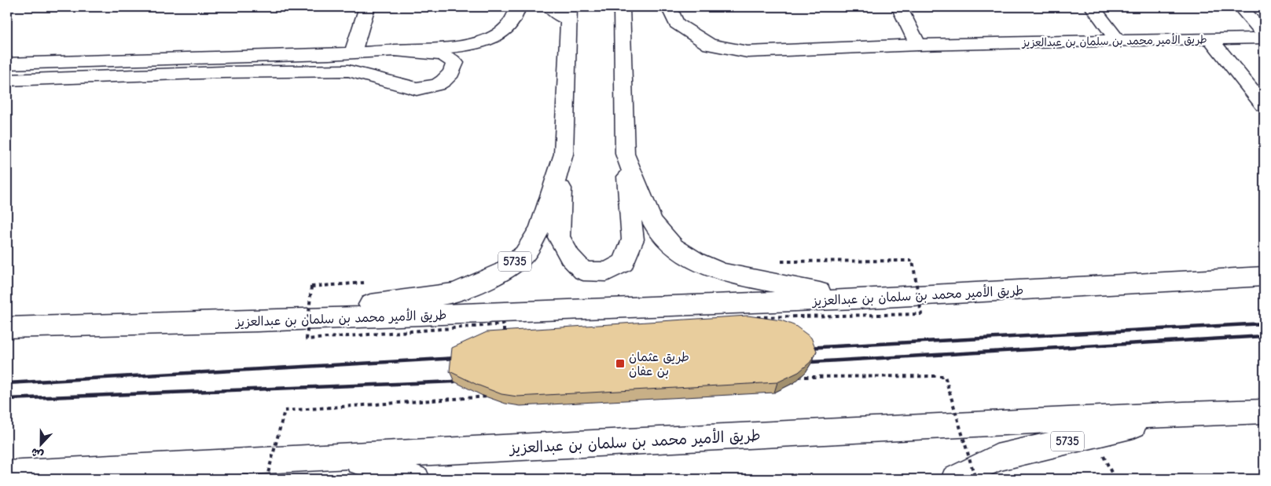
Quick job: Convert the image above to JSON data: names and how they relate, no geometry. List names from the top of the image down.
{
  "streets": {
    "main road": ["طريق الأمير محمد بن سلمان بن عبدالعزيز", "5735"]
  },
  "crossings": [
    ["طريق الأمير محمد بن سلمان بن عبدالعزيز", "5735"]
  ],
  "places": {
    "transit": ["طريق عثمان بن عفان"]
  },
  "north": "bottom"
}
